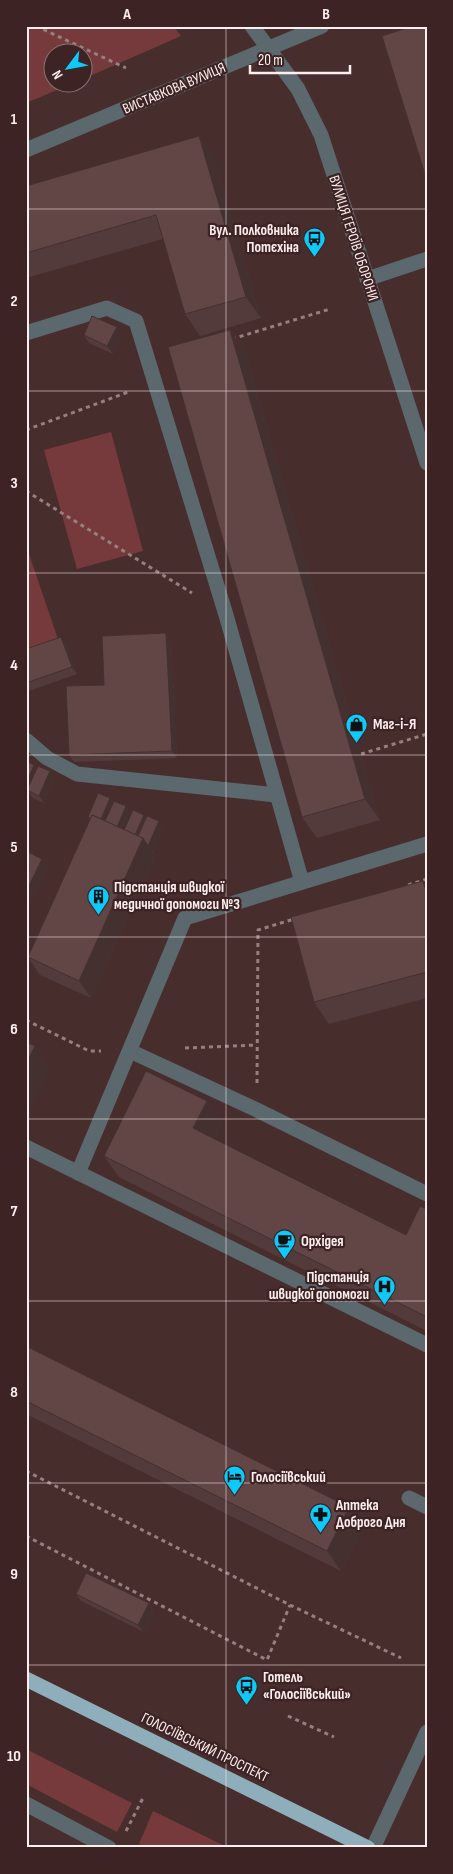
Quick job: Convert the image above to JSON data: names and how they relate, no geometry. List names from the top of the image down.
{
  "streets": {
    "highway": ["ГОЛОСІЇВСЬКИЙ ПРОСПЕКТ"],
    "street": ["ВИСТАВКОВА ВУЛИЦЯ", "ВУЛИЦЯ ГЕРОЇВ ОБОРОНИ"]
  },
  "crossings": [
    ["ВИСТАВКОВА ВУЛИЦЯ", "ВУЛИЦЯ ГЕРОЇВ ОБОРОНИ"]
  ],
  "places": {
    "bus stop": ["Вул. Полковника Потєхіна", "Готель «Голосіївський»"],
    "shop": ["Маг-і-Я"],
    "building": ["Підстанція швидкої медичної допомоги №3"],
    "cafe": ["Орхідея"],
    "hospital": ["Підстанція швидкої допомоги"],
    "hotel": ["Голосіївський"],
    "pharmacy": ["Аптека Доброго Дня"]
  },
  "scale_bar": "20 m",
  "north": "bottom left",
  "grid": {
    "columns": ["A", "B"],
    "rows": [
      "1",
      "2",
      "3",
      "4",
      "5",
      "6",
      "7",
      "8",
      "9",
      "10"
    ]
  }
}
